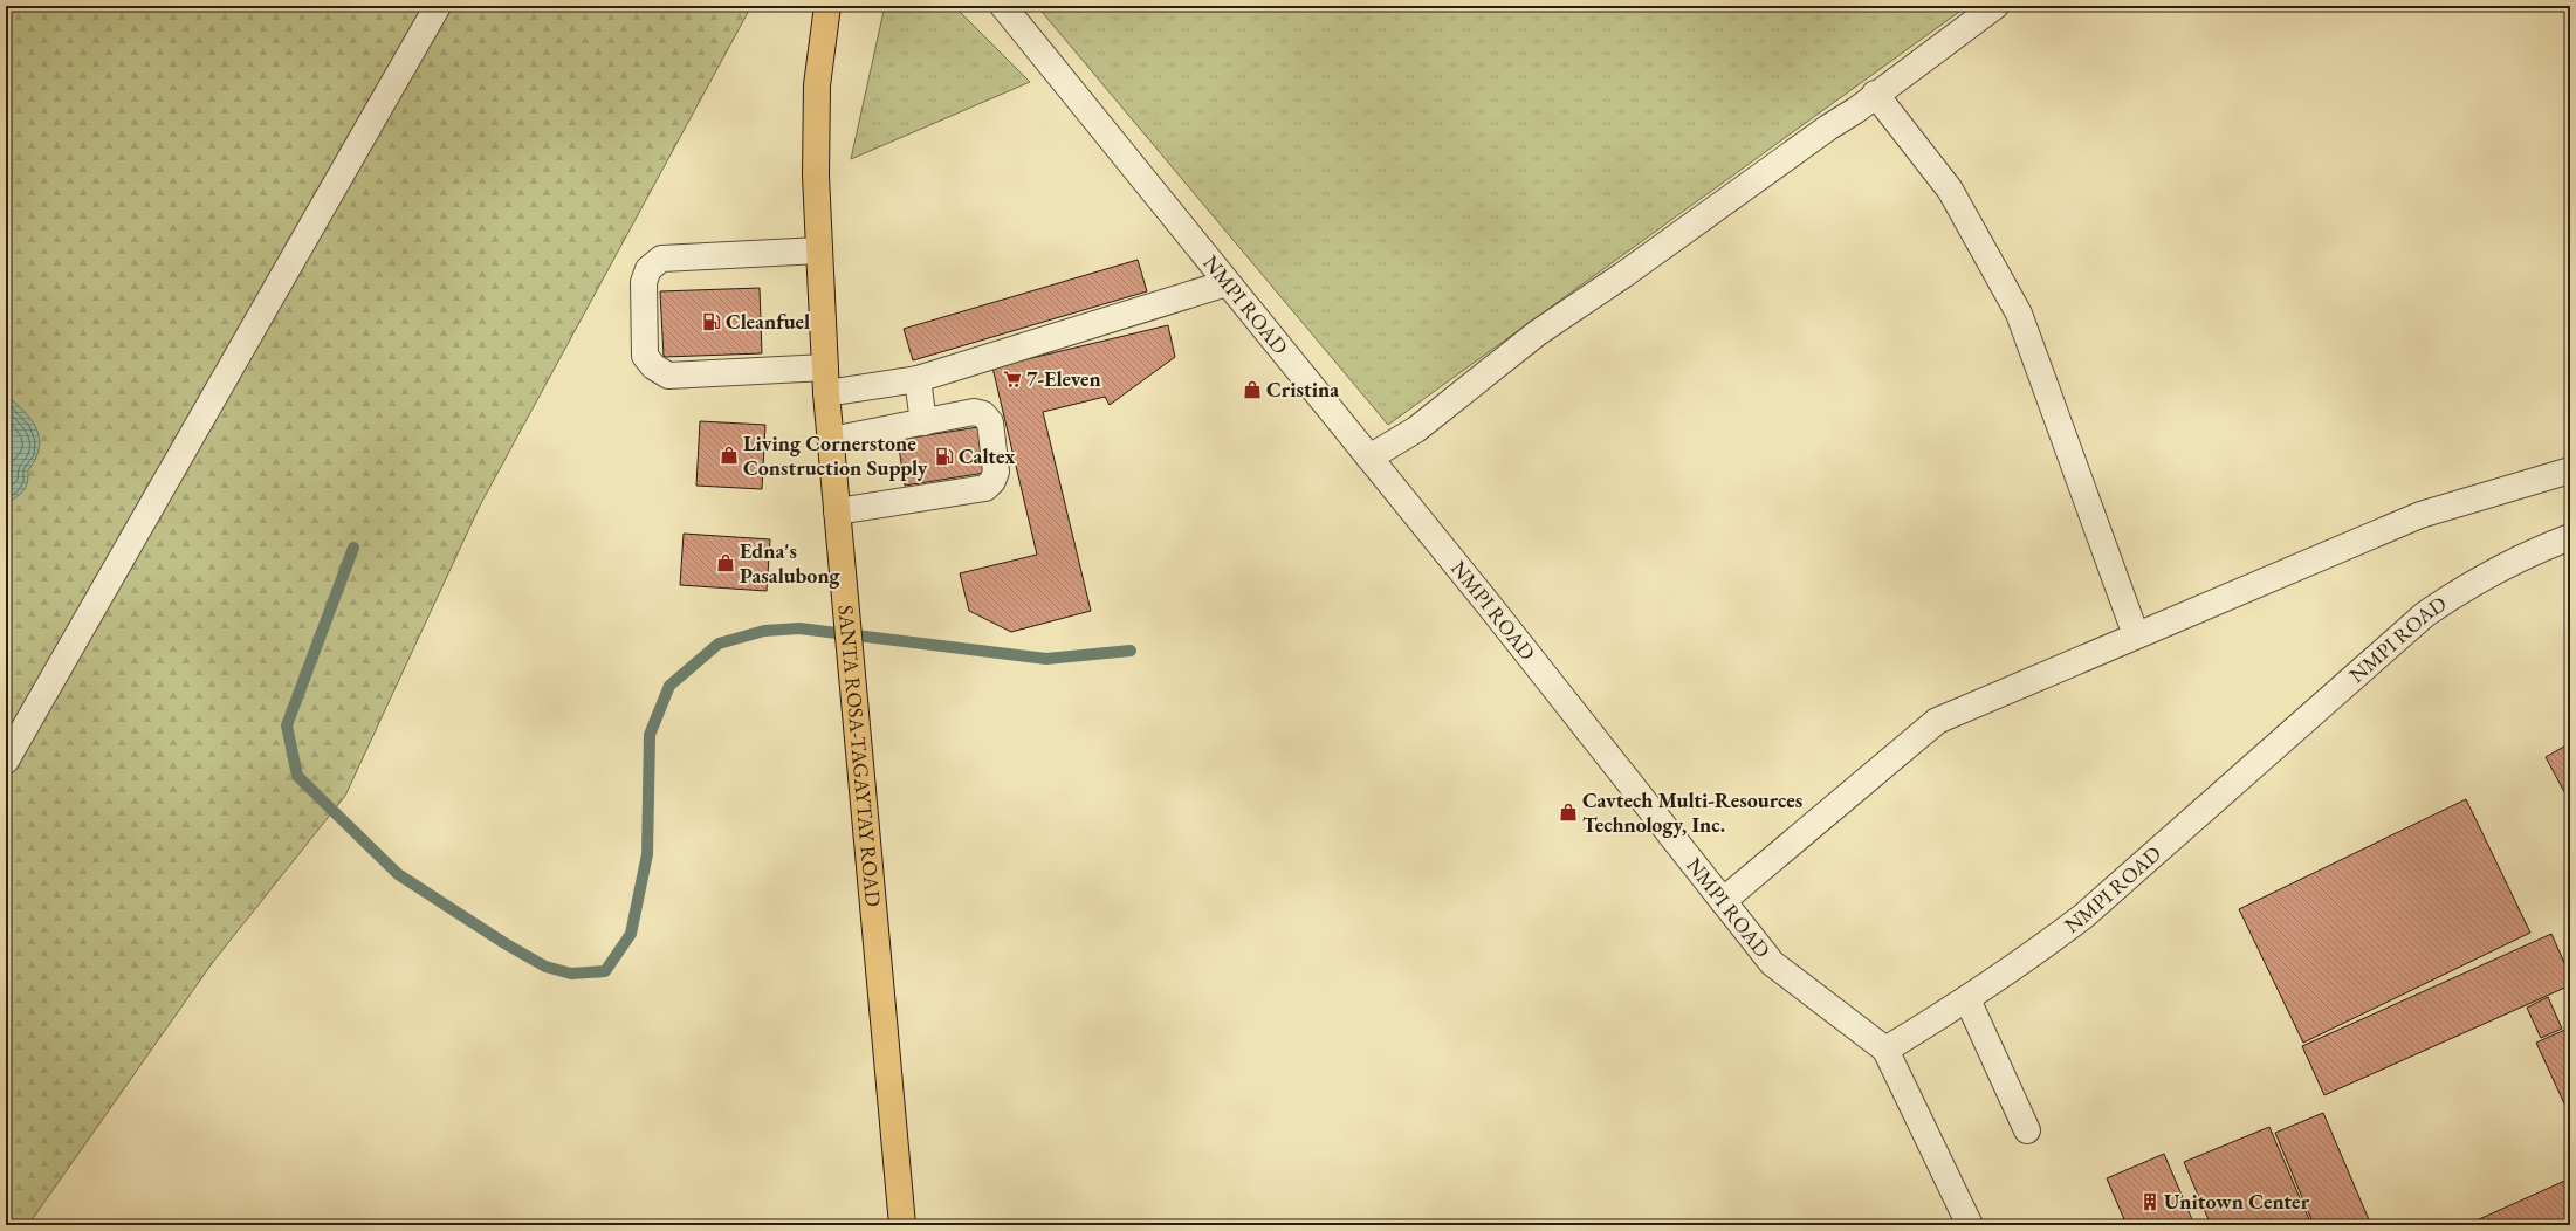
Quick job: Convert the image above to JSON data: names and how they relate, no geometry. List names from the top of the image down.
{
  "streets": {
    "main road": ["SANTA ROSA-TAGAYTAY ROAD"],
    "street": ["NMPI ROAD"]
  },
  "places": {
    "fuel station": ["Cleanfuel", "Caltex"],
    "supermarket": ["7-Eleven"],
    "shop": [
      "Cristina",
      "Living Cornerstone Construction Supply",
      "Edna's Pasalubong",
      "Cavtech Multi-Resources Technology, Inc."
    ],
    "building": ["Unitown Center"]
  }
}
